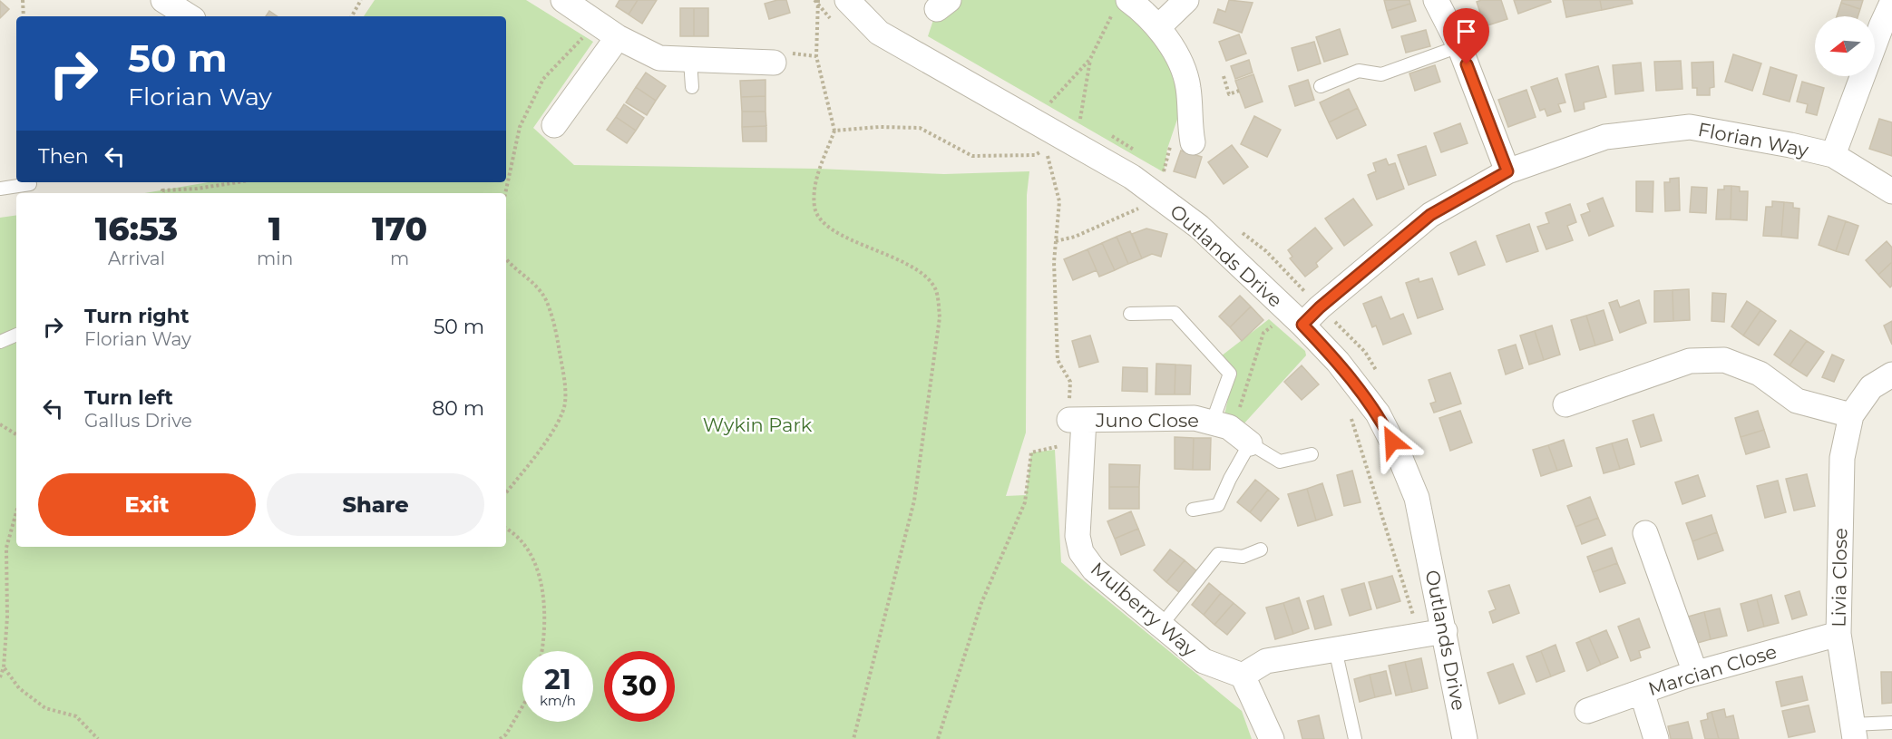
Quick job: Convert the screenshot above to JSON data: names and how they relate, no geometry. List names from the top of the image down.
{
  "streets": {
    "street": [
      "Florian Way",
      "Outlands Drive",
      "Juno Close",
      "Livia Close",
      "Mulberry Way",
      "Marcian Close"
    ]
  },
  "crossings": [
    ["Florian Way", "Outlands Drive"],
    ["Juno Close", "Mulberry Way"],
    ["Livia Close", "Marcian Close"]
  ],
  "parks": ["Wykin Park"],
  "north": "left",
  "page": {
    "turn": ["50 m", "Florian Way"],
    "then": "Then",
    "eta": [
      "16:53",
      "Arrival",
      "1",
      "min",
      "170",
      "m"
    ],
    "list": [
      {
        "name": "Turn right",
        "note": "Florian Way",
        "value": "50 m"
      },
      {
        "name": "Turn left",
        "note": "Gallus Drive",
        "value": "80 m"
      }
    ],
    "buttons": ["Exit", "Share"],
    "speed": "21 km/h",
    "limit": "30"
  }
}
